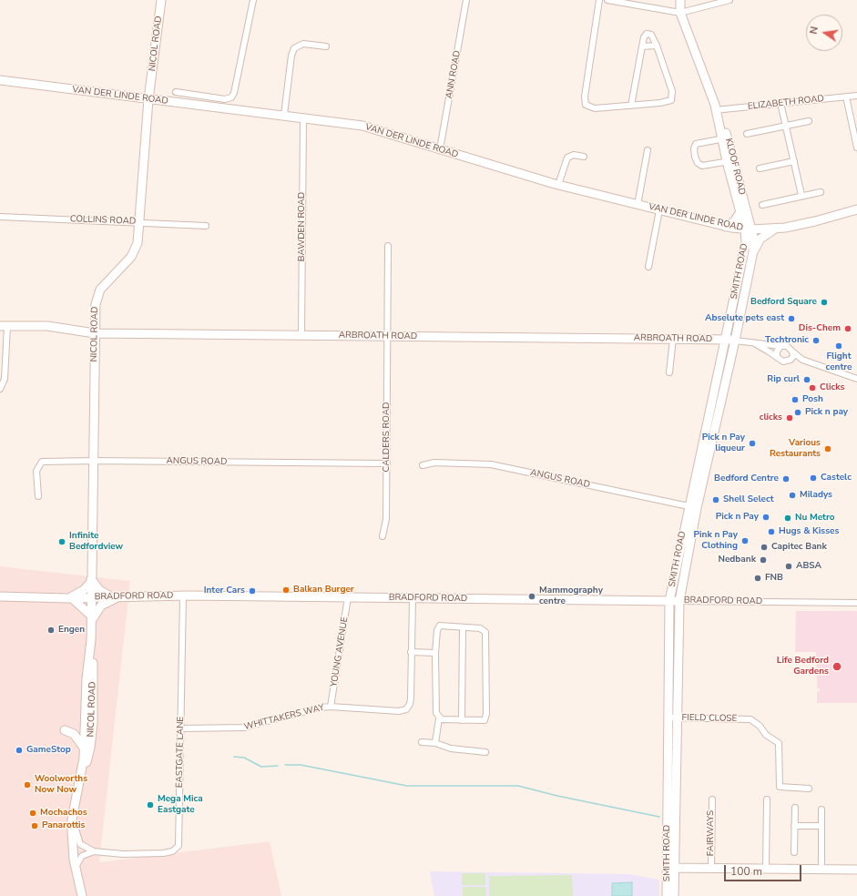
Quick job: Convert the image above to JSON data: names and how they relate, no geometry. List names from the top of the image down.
{
  "streets": {
    "main road": [
      "NICOL ROAD",
      "VAN DER LINDE ROAD",
      "KLOOF ROAD",
      "SMITH ROAD",
      "ARBROATH ROAD",
      "BRADFORD ROAD"
    ],
    "street": [
      "ANN ROAD",
      "ELIZABETH ROAD",
      "COLLINS ROAD",
      "BAWDEN ROAD",
      "CALDERS ROAD",
      "ANGUS ROAD",
      "YOUNG AVENUE",
      "WHITTAKERS WAY",
      "FIELD CLOSE",
      "EASTGATE LANE",
      "FAIRWAYS"
    ]
  },
  "crossings": [
    ["NICOL ROAD", "VAN DER LINDE ROAD"],
    ["NICOL ROAD", "COLLINS ROAD"],
    ["NICOL ROAD", "ARBROATH ROAD"],
    ["NICOL ROAD", "ANGUS ROAD"],
    ["NICOL ROAD", "BRADFORD ROAD"],
    ["NICOL ROAD", "EASTGATE LANE"],
    ["ANN ROAD", "VAN DER LINDE ROAD"],
    ["VAN DER LINDE ROAD", "KLOOF ROAD"],
    ["VAN DER LINDE ROAD", "BAWDEN ROAD"],
    ["VAN DER LINDE ROAD", "SMITH ROAD"],
    ["ELIZABETH ROAD", "KLOOF ROAD"],
    ["KLOOF ROAD", "SMITH ROAD"],
    ["BAWDEN ROAD", "ARBROATH ROAD"],
    ["SMITH ROAD", "ARBROATH ROAD"],
    ["SMITH ROAD", "ANGUS ROAD"],
    ["SMITH ROAD", "BRADFORD ROAD"],
    ["SMITH ROAD", "FIELD CLOSE"],
    ["ARBROATH ROAD", "CALDERS ROAD"],
    ["CALDERS ROAD", "ANGUS ROAD"],
    ["BRADFORD ROAD", "YOUNG AVENUE"],
    ["BRADFORD ROAD", "WHITTAKERS WAY"],
    ["BRADFORD ROAD", "EASTGATE LANE"],
    ["YOUNG AVENUE", "WHITTAKERS WAY"],
    ["WHITTAKERS WAY", "EASTGATE LANE"]
  ],
  "places": [
    "Bedford Square",
    "Abselute pets east",
    "Dis-Chem",
    "Techtronic",
    "Flight centre",
    "Rip curl",
    "Clicks",
    "Posh",
    "Pick n pay",
    "clicks",
    "Pick n Pay liqueur",
    "Various Restaurants",
    "Castelc",
    "Bedford Centre",
    "Miladys",
    "Shell Select",
    "Pick n Pay",
    "Nu Metro",
    "Hugs & Kisses",
    "Pink n Pay Clothing",
    "Infinite Bedfordview",
    "Capitec Bank",
    "Nedbank",
    "ABSA",
    "FNB",
    "Balkan Burger",
    "Inter Cars",
    "Mammography centre",
    "Engen",
    "Life Bedford Gardens",
    "GameStop",
    "Woolworths Now Now",
    "Mega Mica Eastgate",
    "Mochachos",
    "Panarottis"
  ],
  "scale_bar": "100 m",
  "north": "left"
}
